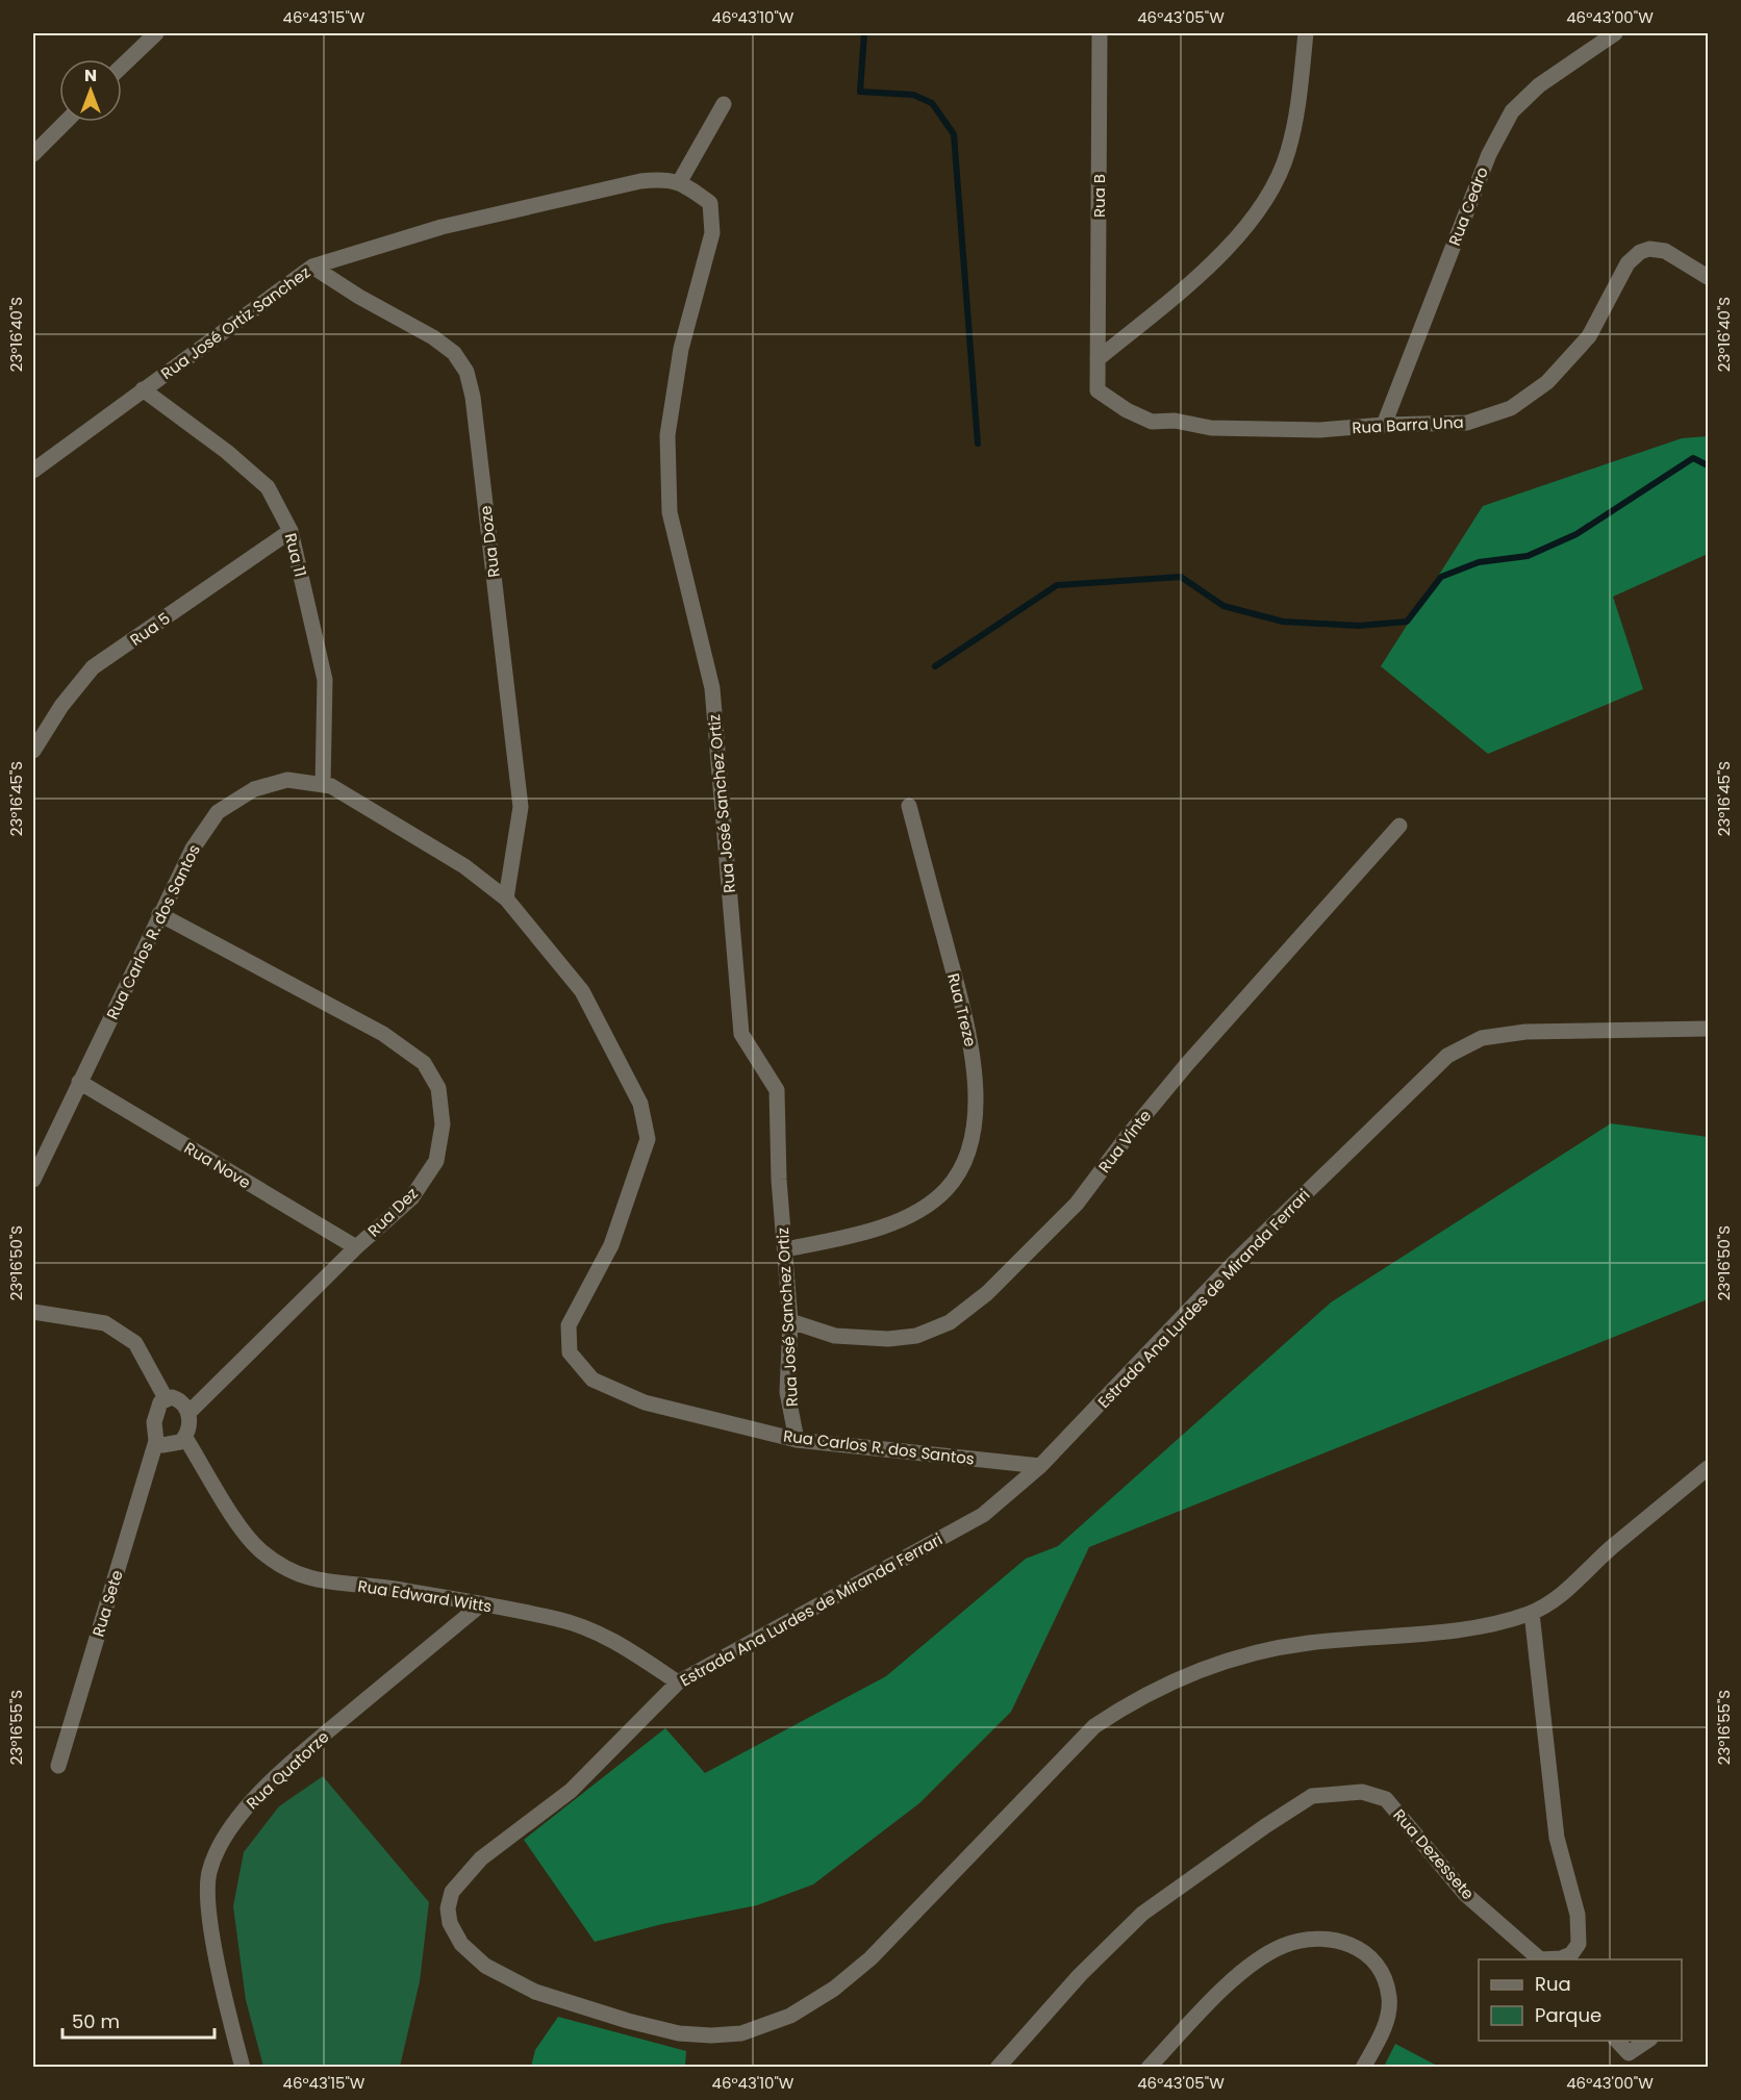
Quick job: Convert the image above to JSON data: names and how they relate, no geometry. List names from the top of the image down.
{
  "streets": {
    "street": [
      "Rua B",
      "Rua Cedro",
      "Rua José Ortiz Sanchez",
      "Rua Barra Una",
      "Rua Doze",
      "Rua 11",
      "Rua 5",
      "Rua José Sanchez Ortiz",
      "Rua Carlos R. dos Santos",
      "Rua Treze",
      "Rua Vinte",
      "Rua Nove",
      "Rua Dez",
      "Estrada Ana Lurdes de Miranda Ferrari",
      "Rua Edward Witts",
      "Rua Sete",
      "Rua Quatorze",
      "Rua Dezessete"
    ]
  },
  "crossings": [
    ["Rua B", "Rua Barra Una"],
    ["Rua Cedro", "Rua Barra Una"],
    ["Rua José Ortiz Sanchez", "Rua Doze"],
    ["Rua José Ortiz Sanchez", "Rua 11"],
    ["Rua José Ortiz Sanchez", "Rua José Sanchez Ortiz"],
    ["Rua Doze", "Rua Carlos R. dos Santos"],
    ["Rua 11", "Rua 5"],
    ["Rua 11", "Rua Carlos R. dos Santos"],
    ["Rua José Sanchez Ortiz", "Rua Carlos R. dos Santos"],
    ["Rua José Sanchez Ortiz", "Rua Treze"],
    ["Rua José Sanchez Ortiz", "Rua Vinte"],
    ["Rua Carlos R. dos Santos", "Rua Nove"],
    ["Rua Carlos R. dos Santos", "Rua Dez"],
    ["Rua Carlos R. dos Santos", "Estrada Ana Lurdes de Miranda Ferrari"],
    ["Rua Nove", "Rua Dez"],
    ["Rua Dez", "Rua Edward Witts"],
    ["Rua Dez", "Rua Sete"],
    ["Estrada Ana Lurdes de Miranda Ferrari", "Rua Edward Witts"],
    ["Estrada Ana Lurdes de Miranda Ferrari", "Rua Dezessete"],
    ["Rua Edward Witts", "Rua Sete"],
    ["Rua Edward Witts", "Rua Quatorze"]
  ],
  "legend": ["Rua", "Parque"],
  "scale_bar": "50 m",
  "north": "top",
  "coordinates": [
    "46°43'15\"W",
    "46°43'10\"W",
    "46°43'05\"W",
    "46°43'00\"W",
    "23°16'40\"S",
    "23°16'45\"S",
    "23°16'50\"S",
    "23°16'55\"S"
  ]
}
